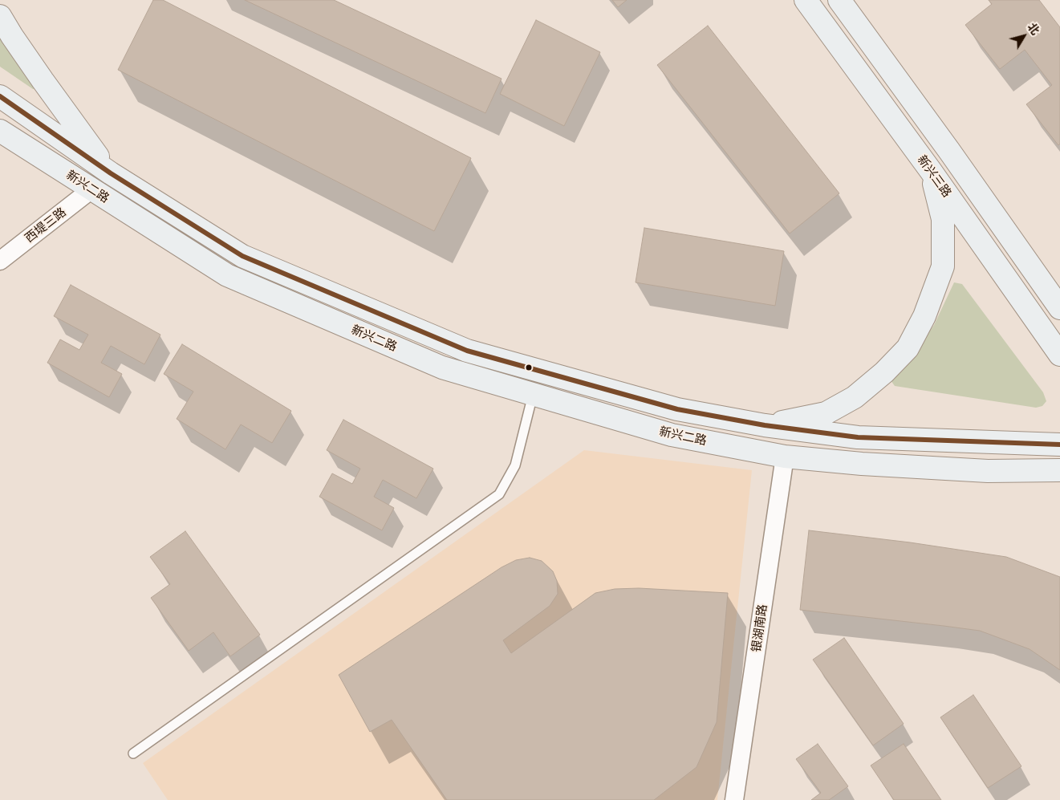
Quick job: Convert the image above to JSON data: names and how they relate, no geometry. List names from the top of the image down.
{
  "streets": {
    "main road": ["新兴三路", "新兴二路"],
    "street": ["西堤三路", "银湖南路"]
  },
  "crossings": [
    ["新兴二路", "西堤三路"],
    ["新兴二路", "银湖南路"]
  ],
  "north": "top right"
}
